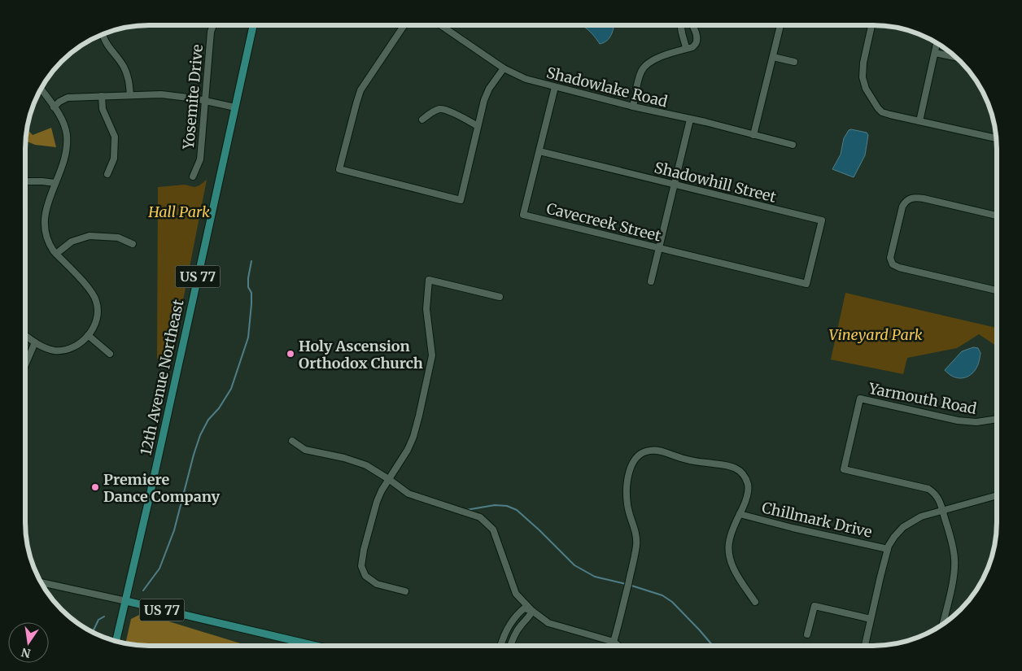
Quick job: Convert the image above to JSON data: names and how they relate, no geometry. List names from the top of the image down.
{
  "streets": {
    "main road": ["US 77", "12th Avenue Northeast"],
    "street": [
      "Shadowlake Road",
      "Yosemite Drive",
      "Shadowhill Street",
      "Cavecreek Street",
      "Yarmouth Road",
      "Chillmark Drive"
    ]
  },
  "crossings": [
    ["Shadowlake Road", "Cavecreek Street"],
    ["Shadowhill Street", "Cavecreek Street"],
    ["US 77", "12th Avenue Northeast"]
  ],
  "parks": ["Hall Park", "Vineyard Park"],
  "places": ["Holy Ascension Orthodox Church", "Premiere Dance Company"],
  "north": "bottom"
}
